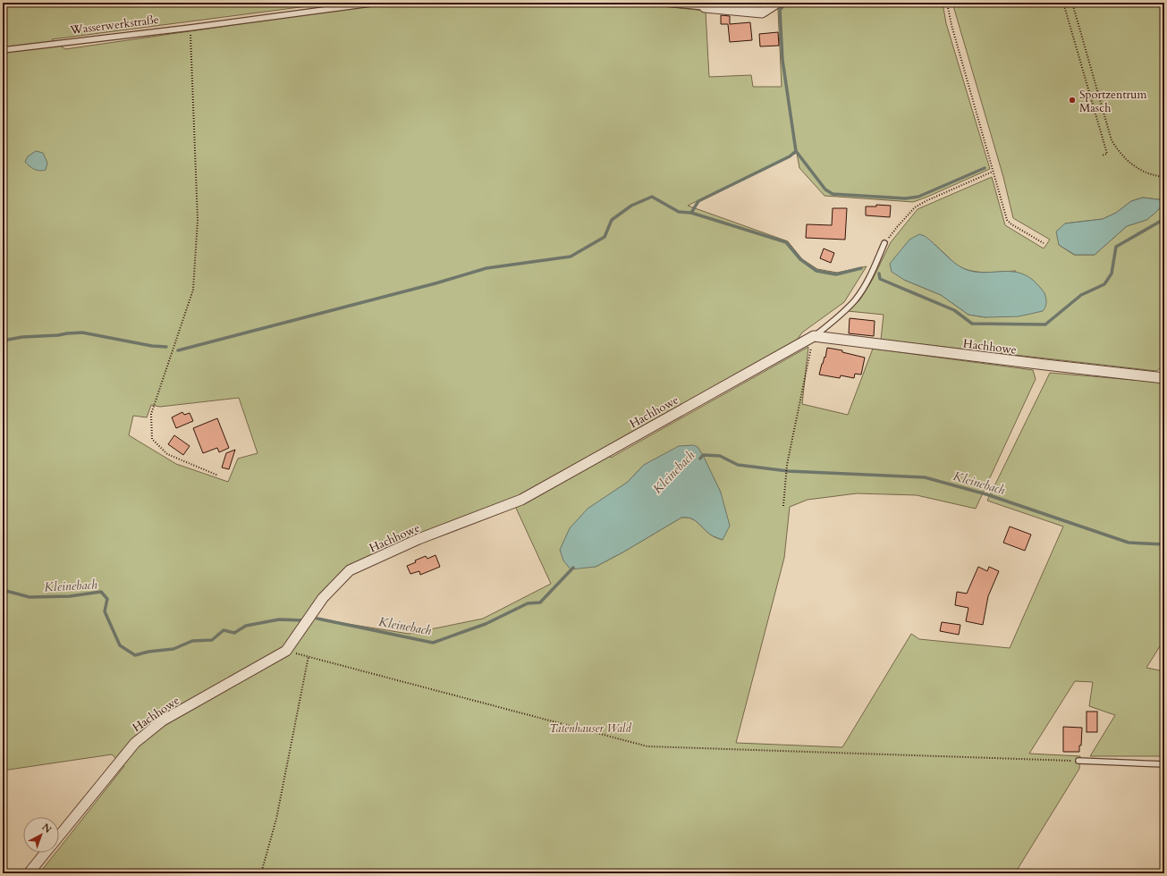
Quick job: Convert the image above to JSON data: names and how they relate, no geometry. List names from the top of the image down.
{
  "streets": {
    "street": ["Hachhowe"],
    "lane": ["Wasserwerkstraße"]
  },
  "water": ["Kleinebach"],
  "parks": ["Tatenhauser Wald"],
  "places": ["Sportzentrum Masch"],
  "north": "top right"
}
